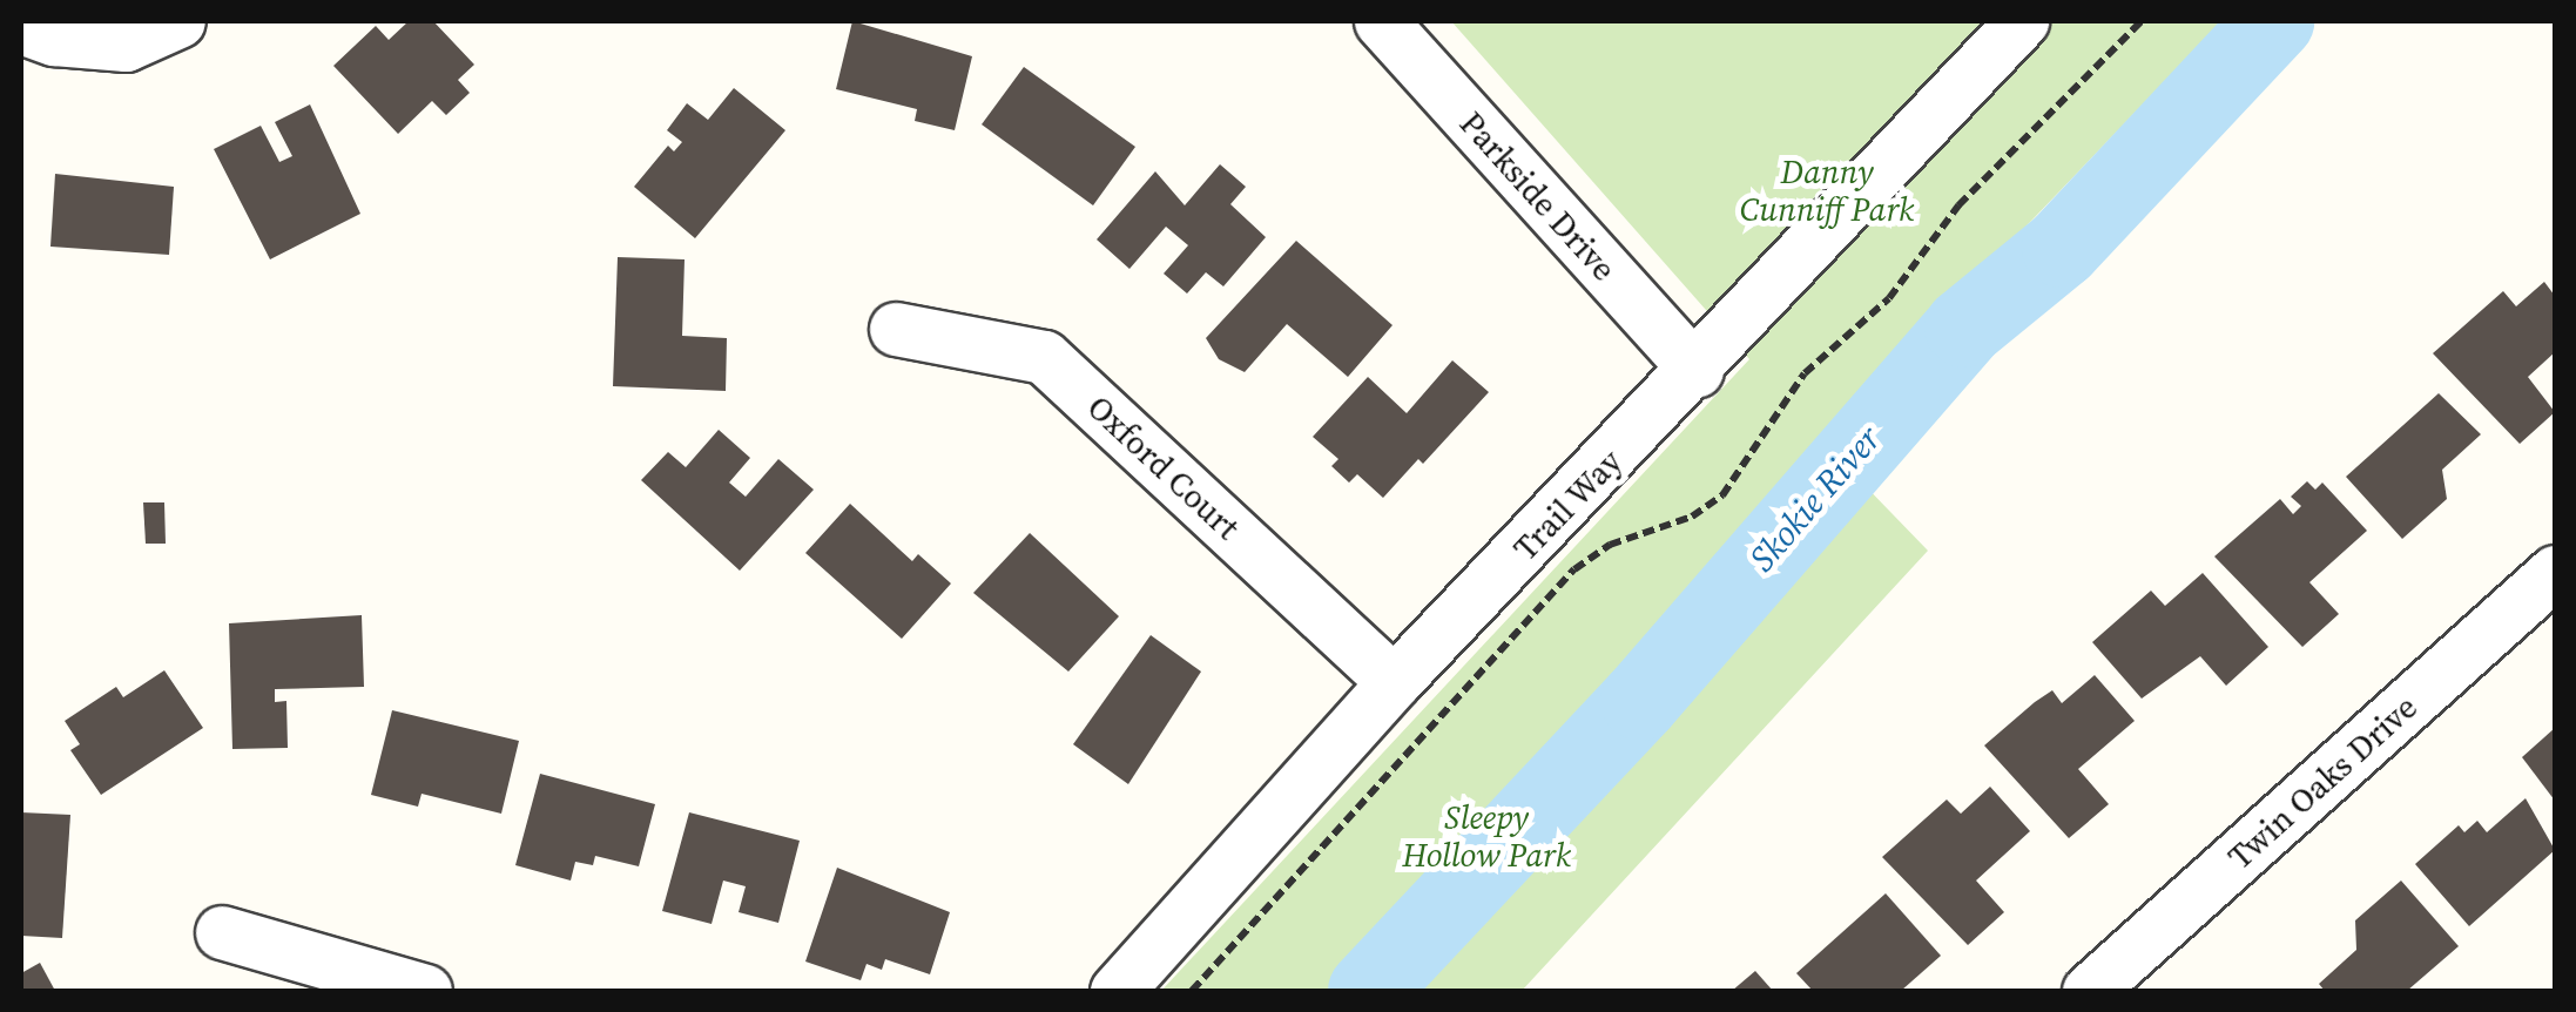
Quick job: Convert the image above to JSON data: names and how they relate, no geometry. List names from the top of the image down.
{
  "streets": {
    "street": [
      "Parkside Drive",
      "Oxford Court",
      "Trail Way",
      "Twin Oaks Drive"
    ]
  },
  "crossings": [
    ["Parkside Drive", "Trail Way"],
    ["Oxford Court", "Trail Way"]
  ],
  "water": ["Skokie River"],
  "parks": ["Danny Cunniff Park", "Sleepy Hollow Park"]
}
